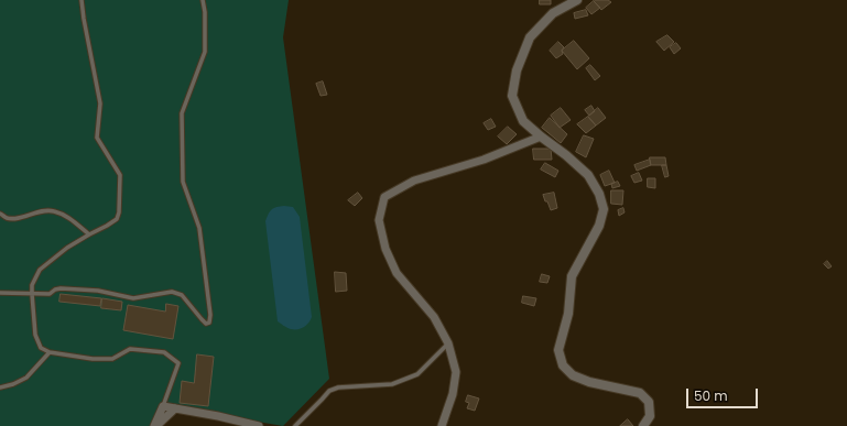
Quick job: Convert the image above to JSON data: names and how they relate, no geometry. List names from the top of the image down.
{
  "scale_bar": "50 m"
}
